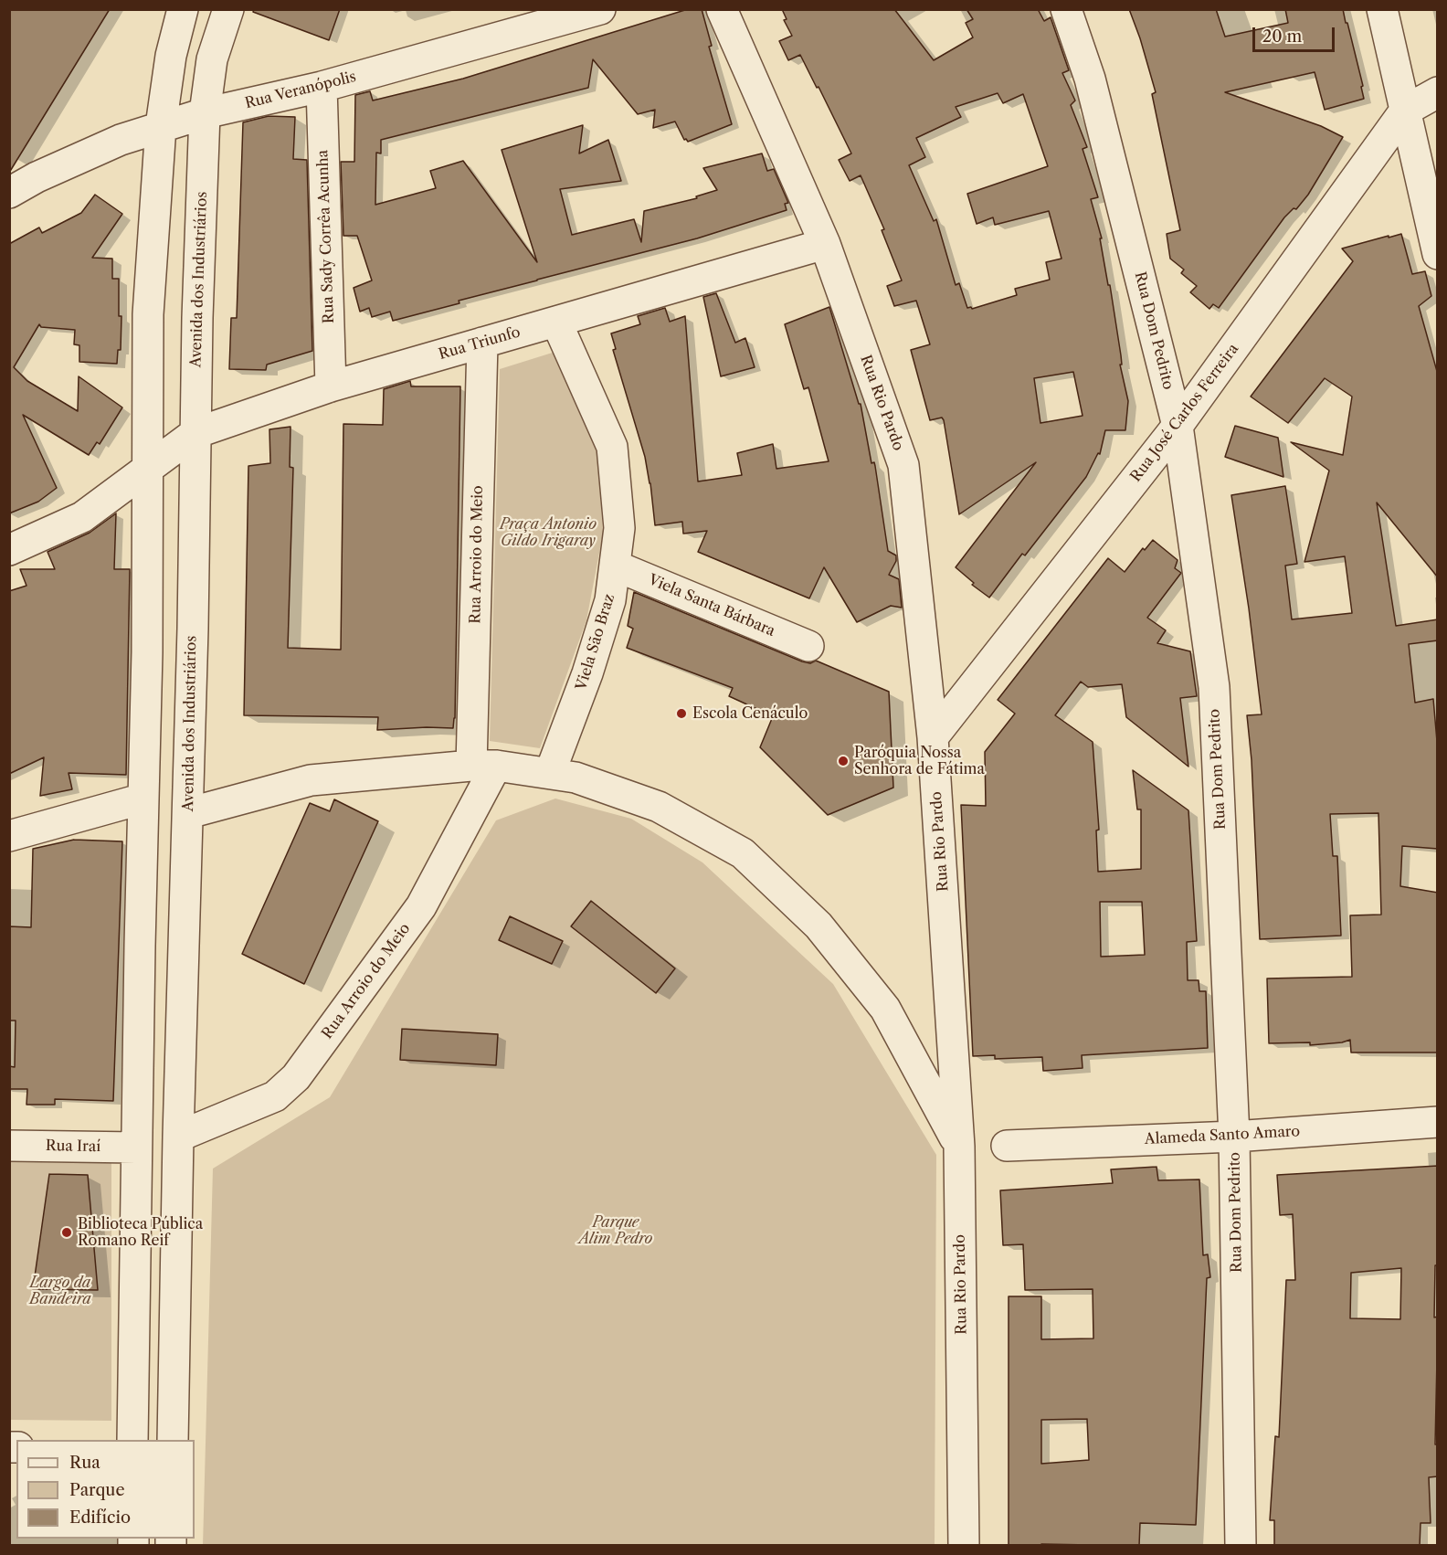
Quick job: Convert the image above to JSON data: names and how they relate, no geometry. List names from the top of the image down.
{
  "streets": {
    "street": [
      "Rua Veranópolis",
      "Rua Sady Corrêa Acunha",
      "Avenida dos Industriários",
      "Rua Dom Pedrito",
      "Rua Triunfo",
      "Rua Rio Pardo",
      "Rua José Carlos Ferreira",
      "Rua Arroio do Meio",
      "Viela Santa Bárbara",
      "Viela São Braz",
      "Alameda Santo Amaro",
      "Rua Iraí"
    ]
  },
  "crossings": [
    ["Rua Veranópolis", "Rua Sady Corrêa Acunha"],
    ["Rua Veranópolis", "Avenida dos Industriários"],
    ["Rua Sady Corrêa Acunha", "Rua Triunfo"],
    ["Avenida dos Industriários", "Rua Triunfo"],
    ["Avenida dos Industriários", "Rua Arroio do Meio"],
    ["Rua Dom Pedrito", "Rua José Carlos Ferreira"],
    ["Rua Dom Pedrito", "Alameda Santo Amaro"],
    ["Rua Triunfo", "Rua Rio Pardo"],
    ["Rua Triunfo", "Rua Arroio do Meio"],
    ["Rua Triunfo", "Viela São Braz"],
    ["Rua Rio Pardo", "Rua José Carlos Ferreira"],
    ["Viela Santa Bárbara", "Viela São Braz"]
  ],
  "parks": ["Praça Antonio Gildo Irigaray", "Parque Alim Pedro", "Largo da Bandeira"],
  "places": ["Escola Cenáculo", "Paróquia Nossa Senhora de Fátima", "Biblioteca Pública Romano Reif"],
  "legend": ["Rua", "Parque", "Edifício"],
  "scale_bar": "20 m"
}
